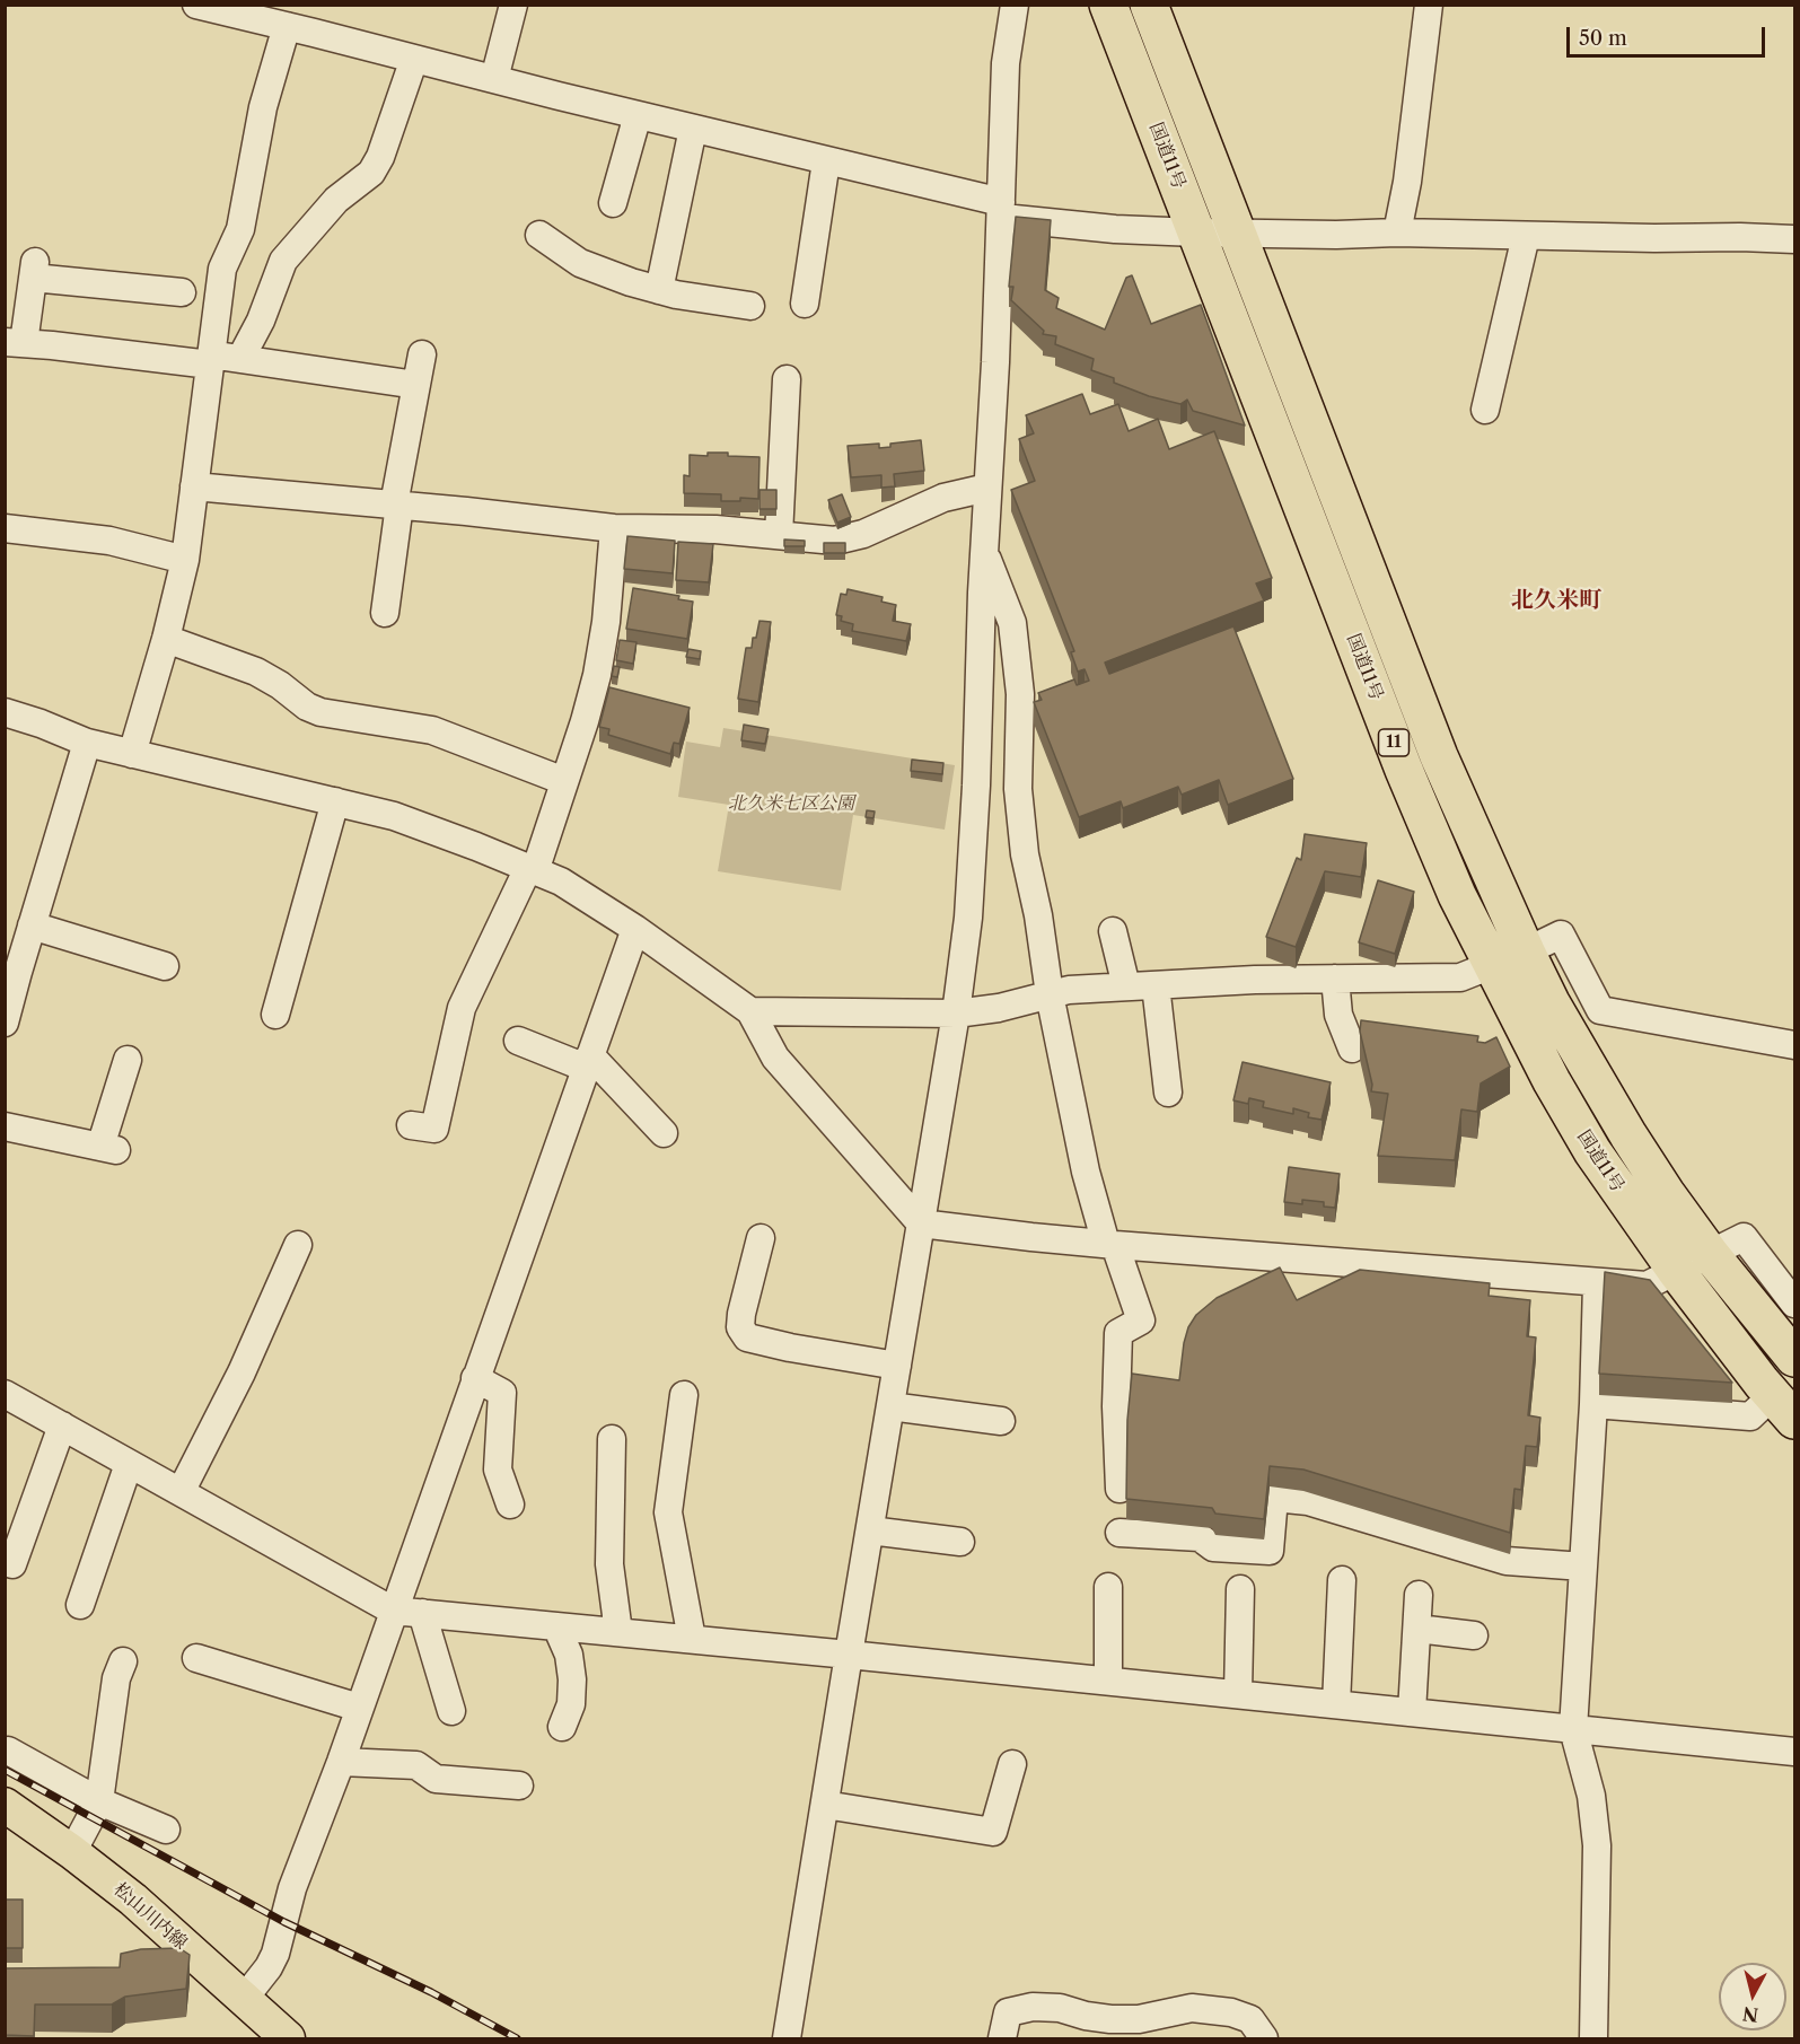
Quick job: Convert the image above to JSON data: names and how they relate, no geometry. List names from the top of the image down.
{
  "streets": {
    "highway": ["国道11号", "11"],
    "main road": ["松山川内線"]
  },
  "districts": ["北久米町"],
  "parks": ["北久米七区公園"],
  "scale_bar": "50 m",
  "north": "bottom"
}
